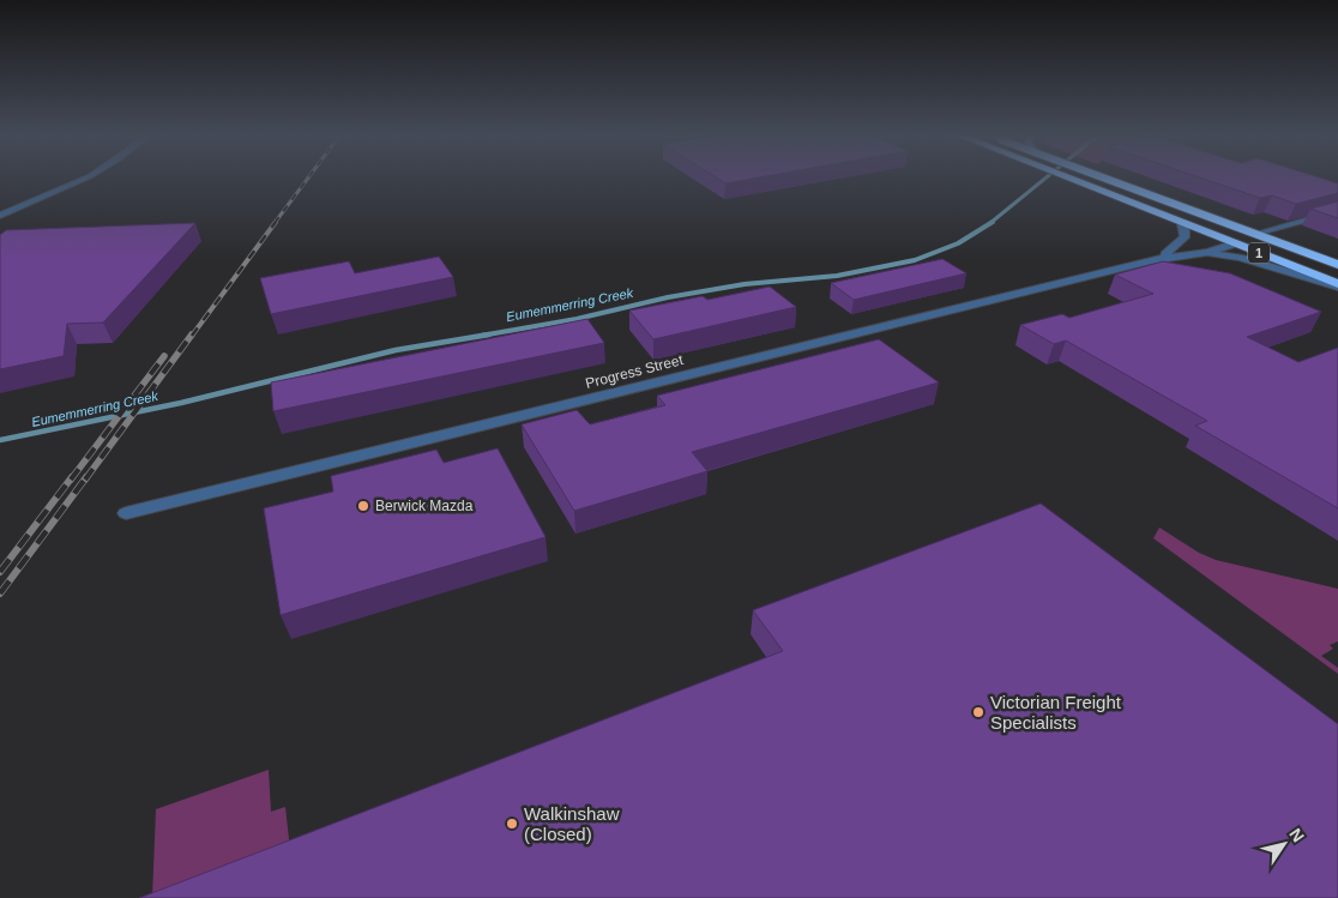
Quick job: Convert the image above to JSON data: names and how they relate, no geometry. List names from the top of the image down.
{
  "streets": {
    "highway": ["1"],
    "street": ["Progress Street"]
  },
  "crossings": [
    ["1", "Progress Street"]
  ],
  "water": ["Eumemmerring Creek"],
  "places": ["Berwick Mazda", "Victorian Freight Specialists", "Walkinshaw (Closed)"],
  "north": "top right"
}
